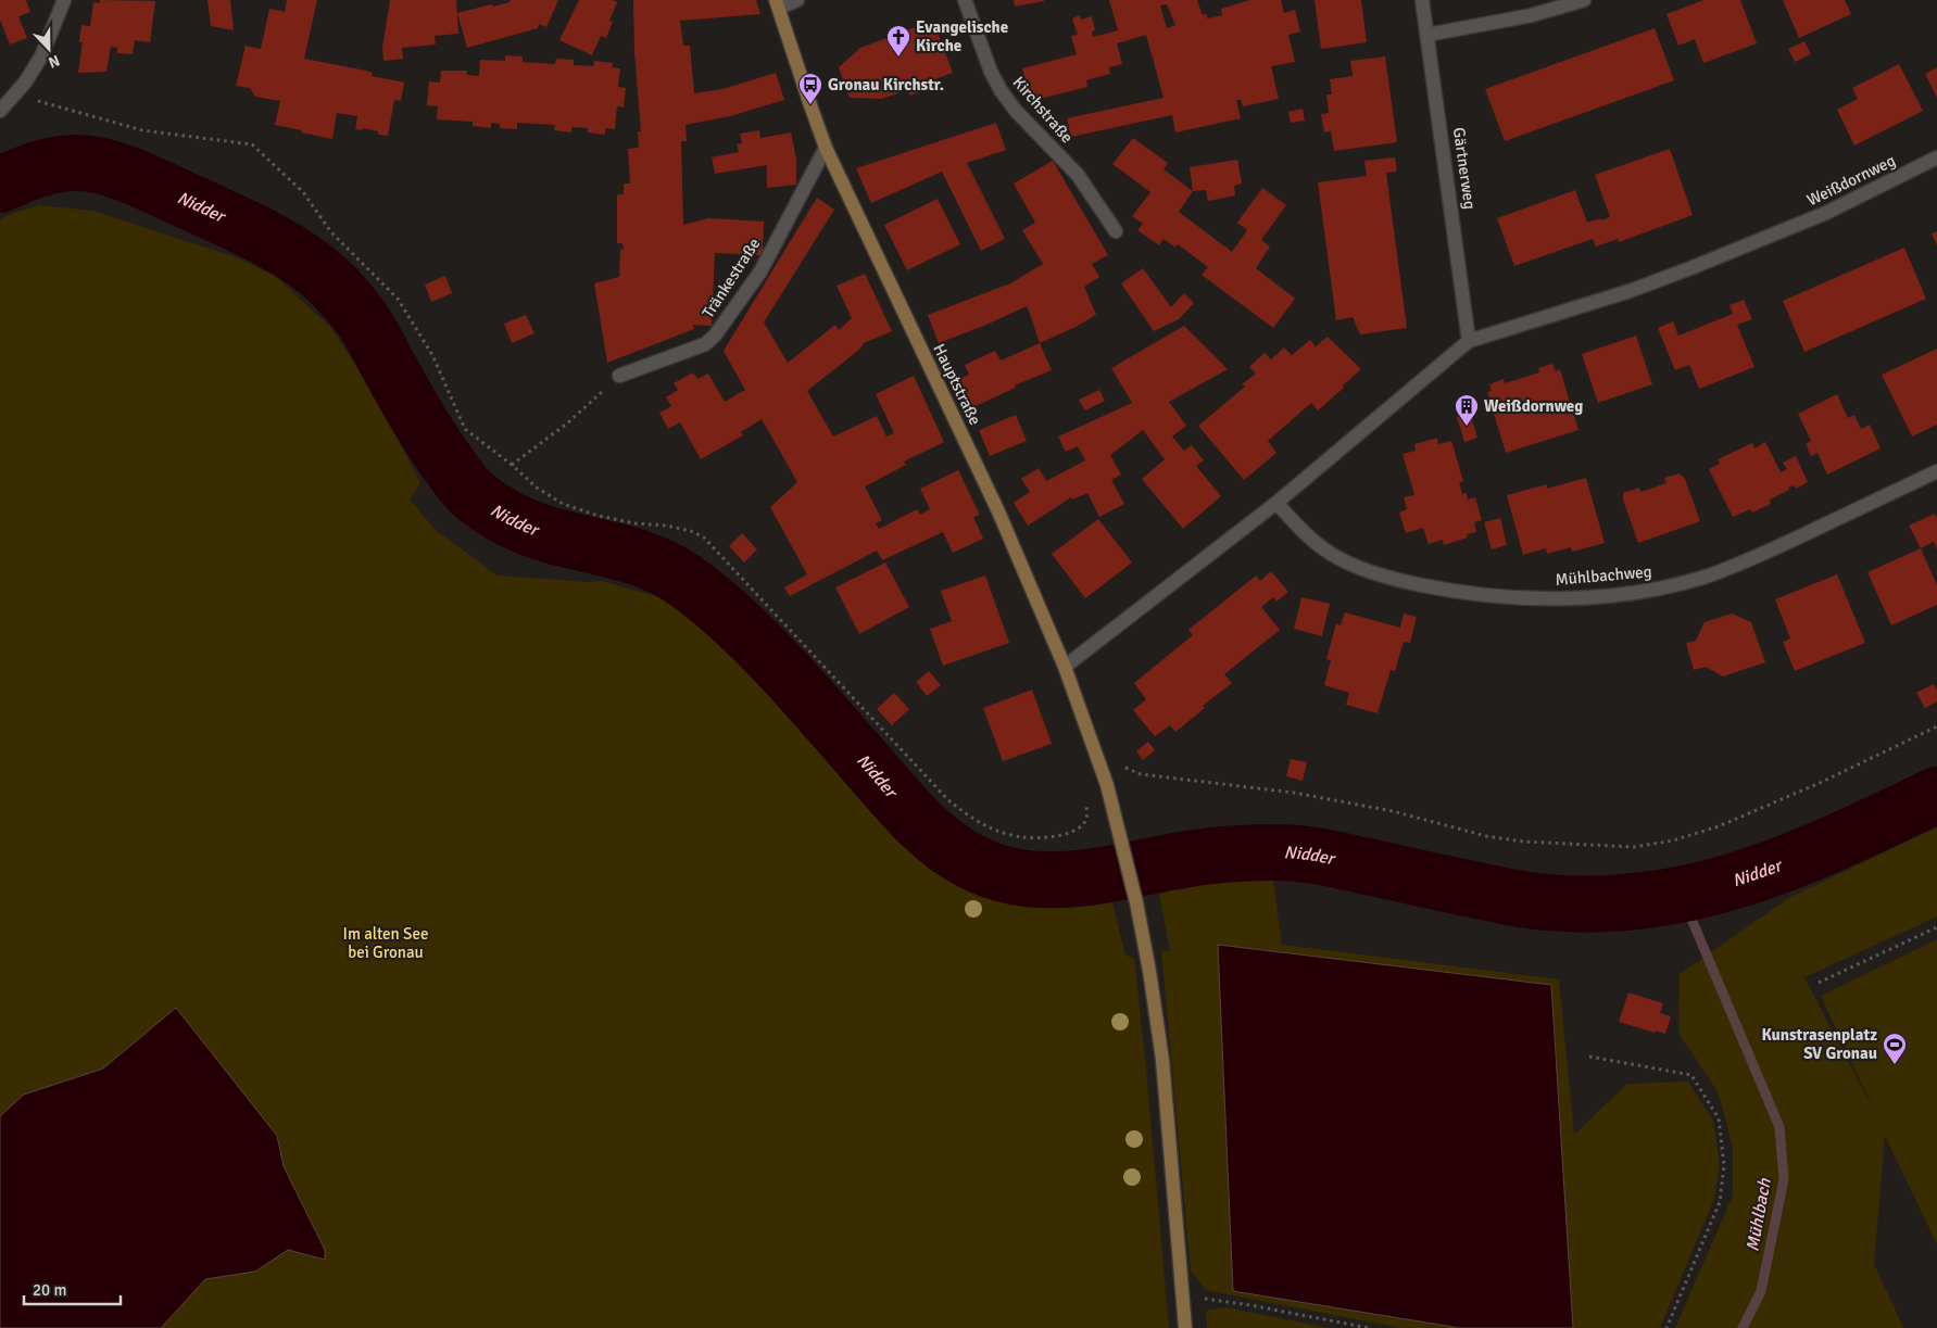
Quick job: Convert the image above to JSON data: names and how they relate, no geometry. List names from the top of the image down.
{
  "streets": {
    "street": [
      "Kirchstraße",
      "Gärtnerweg",
      "Weißdornweg",
      "Tränkestraße",
      "Hauptstraße",
      "Mühlbachweg"
    ]
  },
  "crossings": [
    ["Gärtnerweg", "Weißdornweg"],
    ["Weißdornweg", "Hauptstraße"],
    ["Weißdornweg", "Mühlbachweg"],
    ["Tränkestraße", "Hauptstraße"]
  ],
  "water": ["Nidder", "Mühlbach"],
  "parks": ["Im alten See bei Gronau"],
  "places": {
    "church": ["Evangelische Kirche"],
    "bus stop": ["Gronau Kirchstr."],
    "building": ["Weißdornweg"],
    "sports": ["Kunstrasenplatz SV Gronau"]
  },
  "scale_bar": "20 m",
  "north": "bottom"
}
